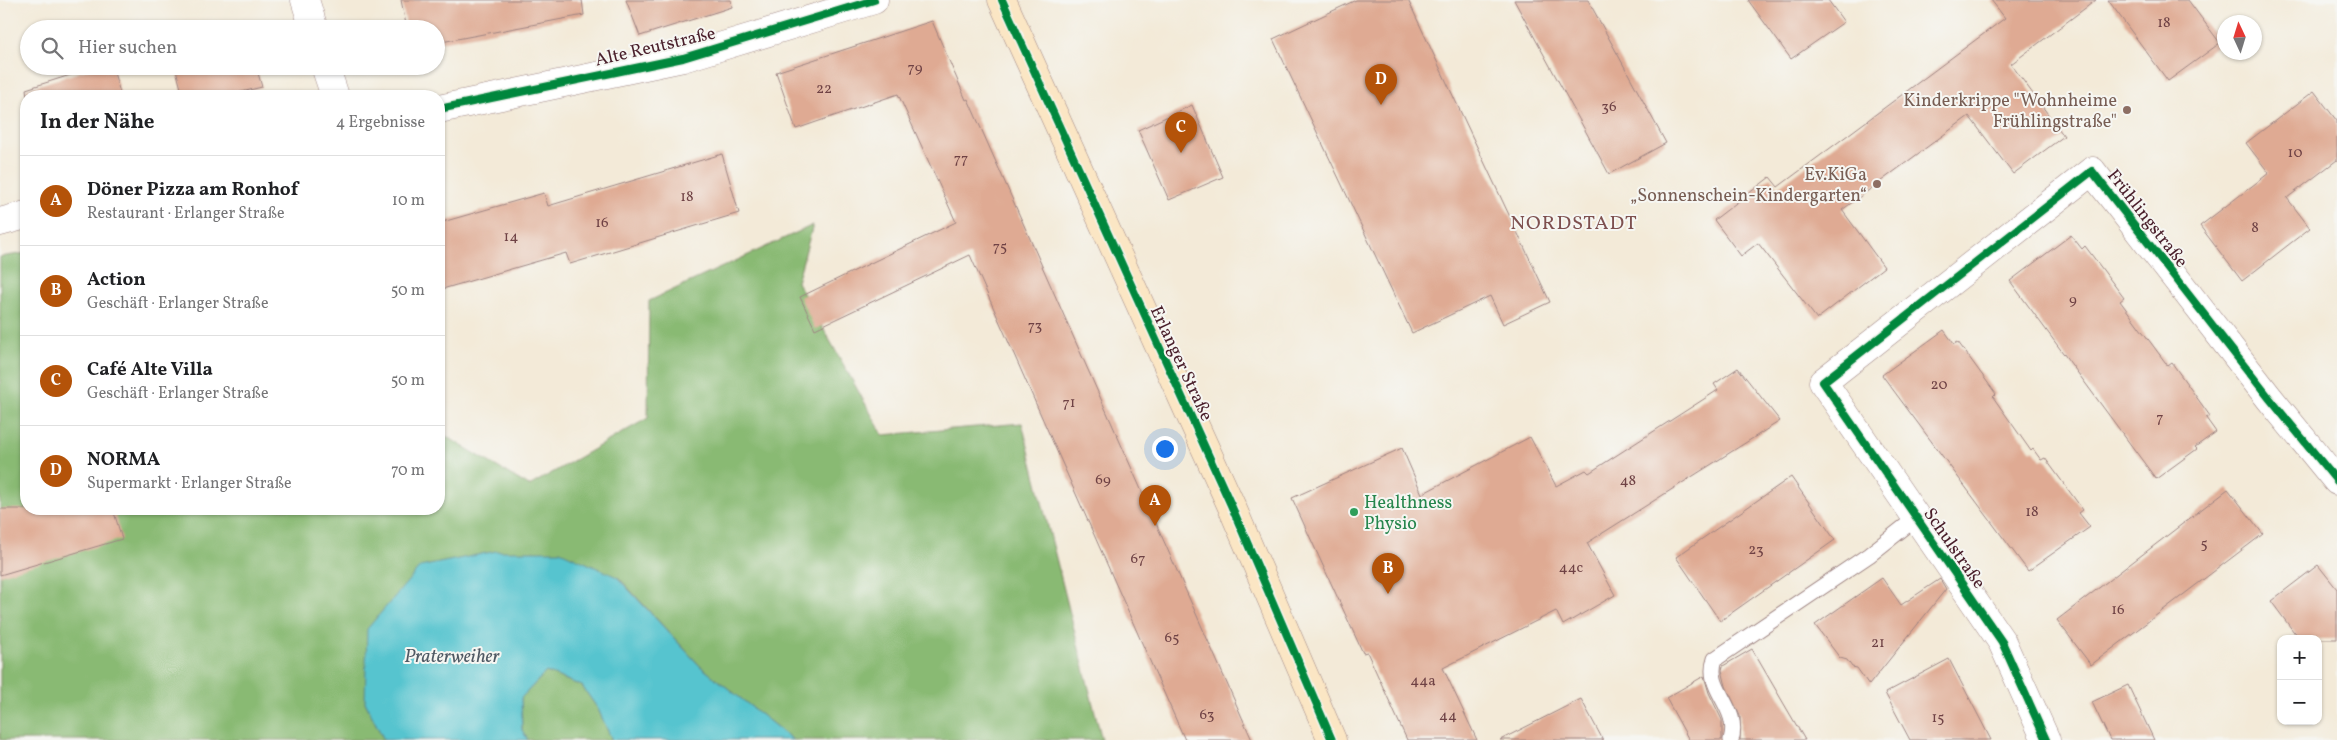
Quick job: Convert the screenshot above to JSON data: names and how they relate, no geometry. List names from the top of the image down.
{
  "streets": {
    "main road": ["Erlanger Straße"],
    "street": ["Alte Reutstraße", "Frühlingstraße", "Schulstraße"]
  },
  "crossings": [
    ["Frühlingstraße", "Schulstraße"]
  ],
  "districts": ["NORDSTADT"],
  "water": ["Praterweiher"],
  "places": ["Kinderkrippe \"Wohnheime Frühlingstraße\"", "Ev.KiGa „Sonnenschein-Kindergarten“", "Healthness Physio"],
  "house_numbers": [
    "18",
    "79",
    "22",
    "36",
    "10",
    "77",
    "18",
    "16",
    "8",
    "14",
    "75",
    "9",
    "73",
    "20",
    "71",
    "7",
    "69",
    "48",
    "18",
    "5",
    "23",
    "67",
    "44c",
    "16",
    "65",
    "21",
    "44a",
    "63",
    "44",
    "15"
  ],
  "north": "top",
  "page": {
    "search": "Hier suchen",
    "pins": [
      "D",
      "C",
      "A",
      "B"
    ],
    "heading": ["In der Nähe", "4 Ergebnisse"],
    "list": [
      {
        "mark": "A",
        "name": "Döner Pizza am Ronhof",
        "note": "Restaurant · Erlanger Straße",
        "value": "10 m"
      },
      {
        "mark": "B",
        "name": "Action",
        "note": "Geschäft · Erlanger Straße",
        "value": "50 m"
      },
      {
        "mark": "C",
        "name": "Café Alte Villa",
        "note": "Geschäft · Erlanger Straße",
        "value": "50 m"
      },
      {
        "mark": "D",
        "name": "NORMA",
        "note": "Supermarkt · Erlanger Straße",
        "value": "70 m"
      }
    ],
    "map_buttons": ["+", "−"]
  }
}
